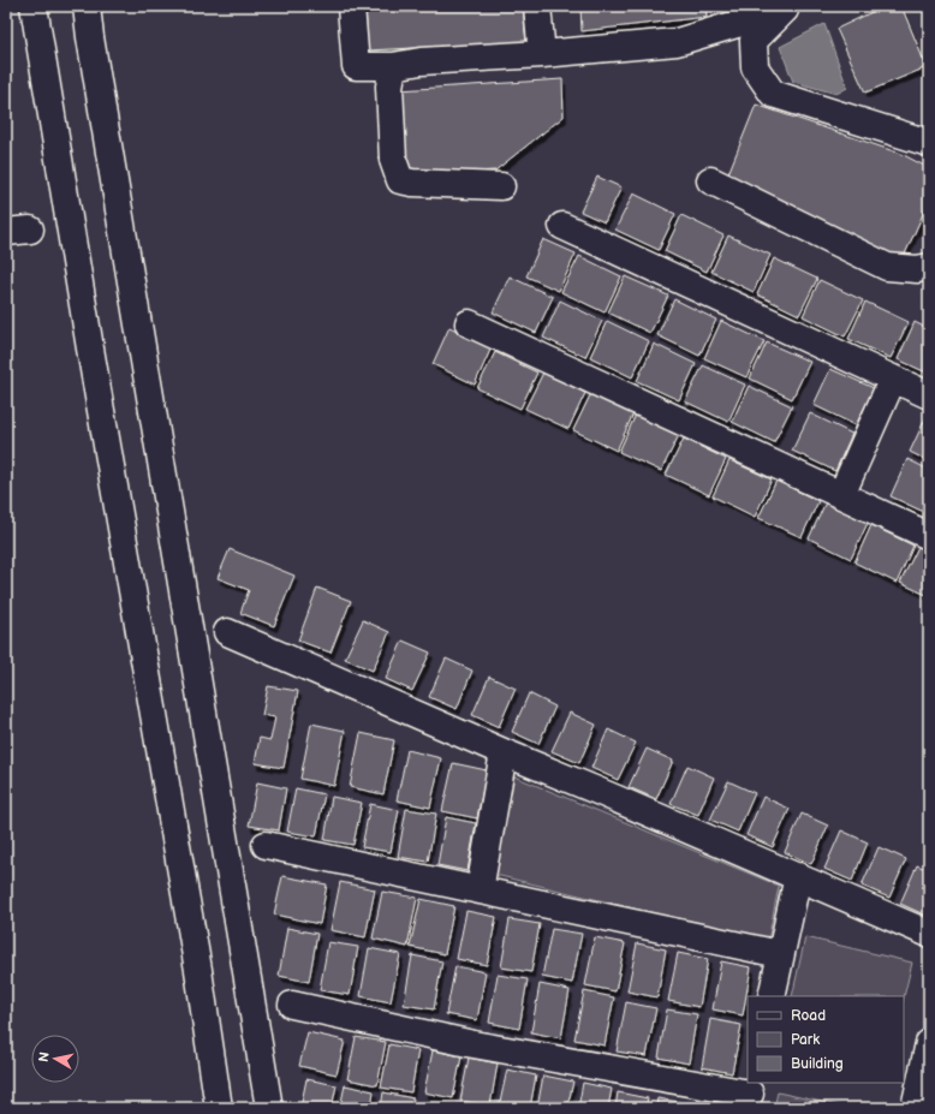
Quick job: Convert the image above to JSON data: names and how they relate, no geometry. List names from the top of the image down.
{
  "legend": ["Road", "Park", "Building"],
  "north": "left"
}
